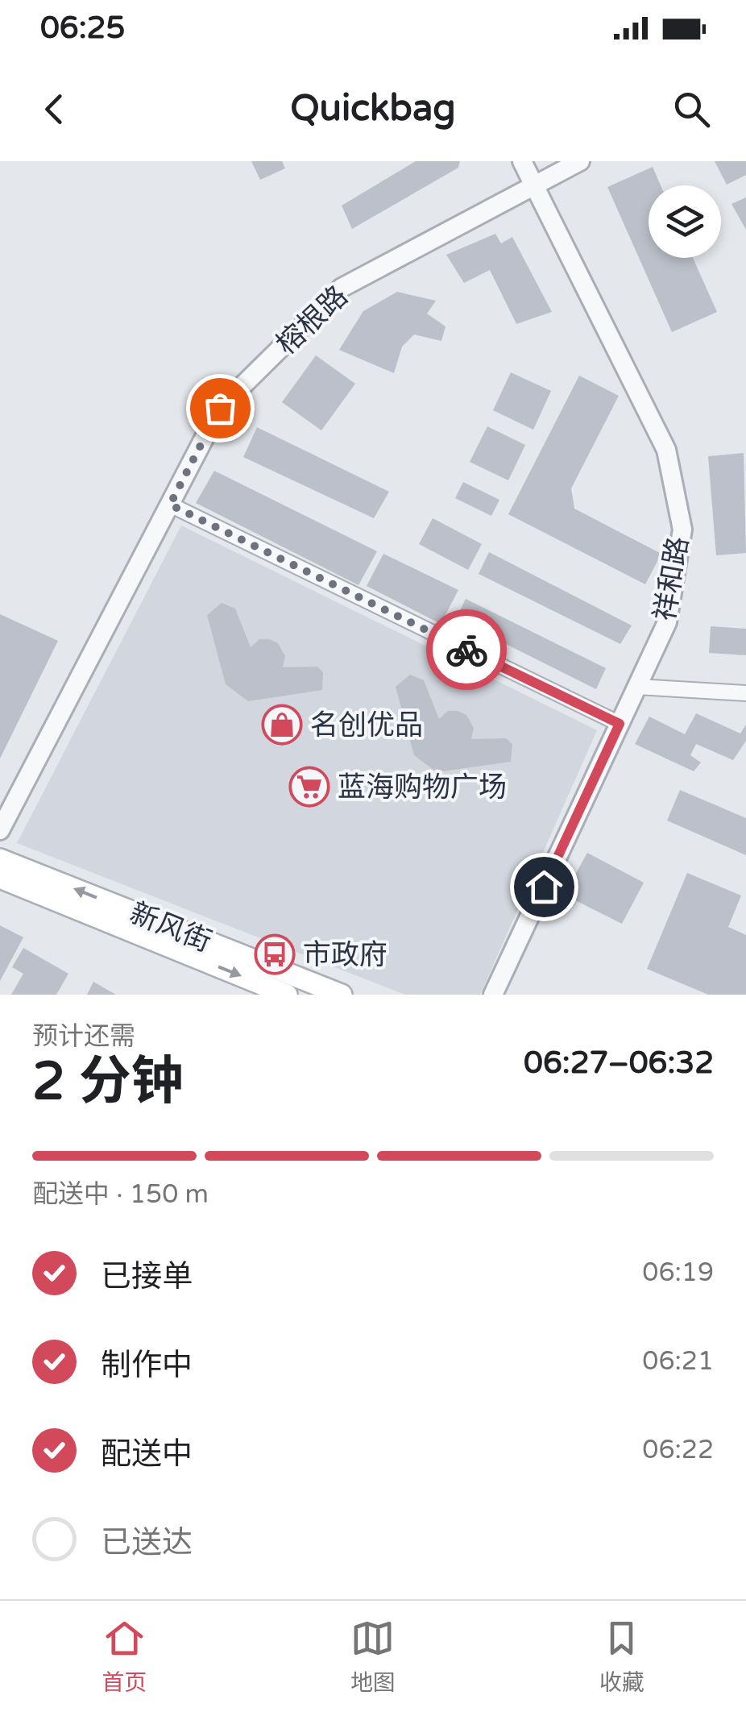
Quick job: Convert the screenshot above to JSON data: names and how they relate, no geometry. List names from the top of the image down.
{
  "streets": {
    "main road": ["新风街"],
    "street": ["榕根路", "祥和路"]
  },
  "crossings": [
    ["榕根路", "祥和路"]
  ],
  "places": {
    "shop": ["名创优品"],
    "supermarket": ["蓝海购物广场"],
    "bus stop": ["市政府"]
  },
  "page": {
    "status": "06:25",
    "header": "Quickbag",
    "heading": ["2 分钟", "预计还需", "06:27–06:32"],
    "bar": "配送中 · 150 m",
    "list": [
      ["已接单", "06:19"],
      ["制作中", "06:21"],
      ["配送中", "06:22"],
      "已送达"
    ],
    "tabs": ["首页", "地图", "收藏"]
  }
}
